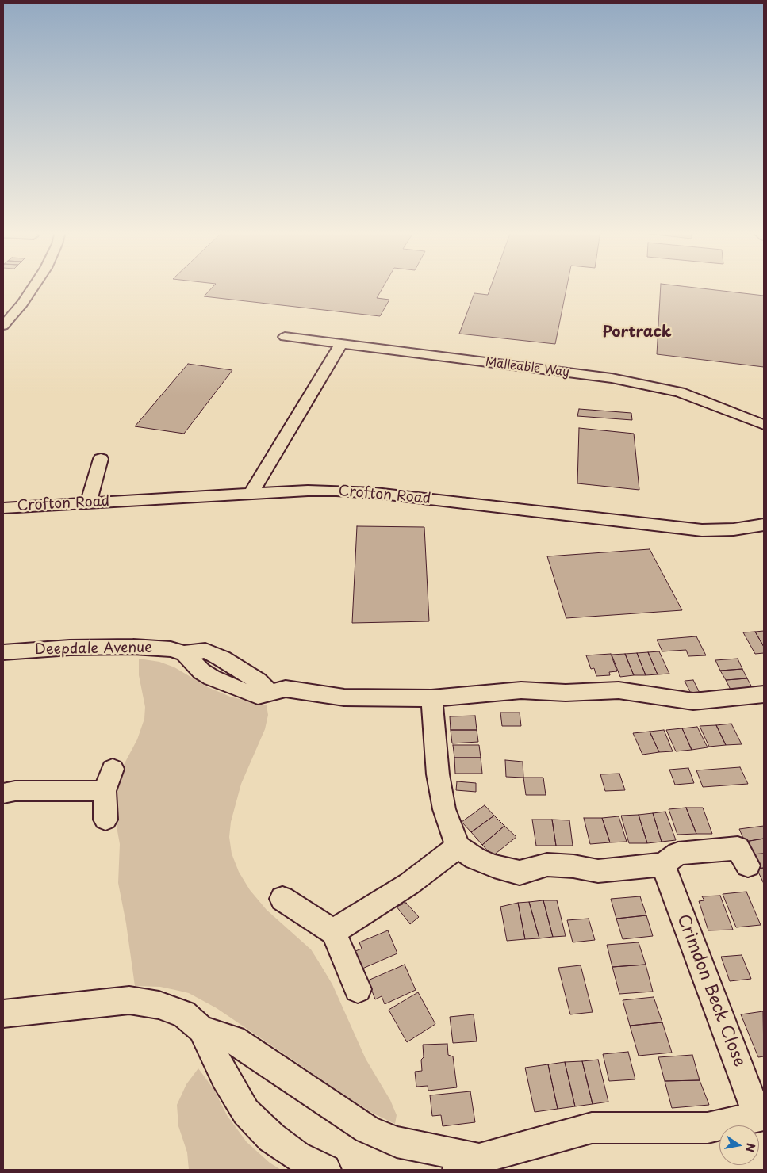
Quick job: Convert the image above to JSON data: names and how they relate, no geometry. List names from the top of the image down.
{
  "streets": {
    "street": [
      "Malleable Way",
      "Crofton Road",
      "Deepdale Avenue",
      "Crimdon Beck Close"
    ]
  },
  "districts": ["Portrack"],
  "north": "right"
}
